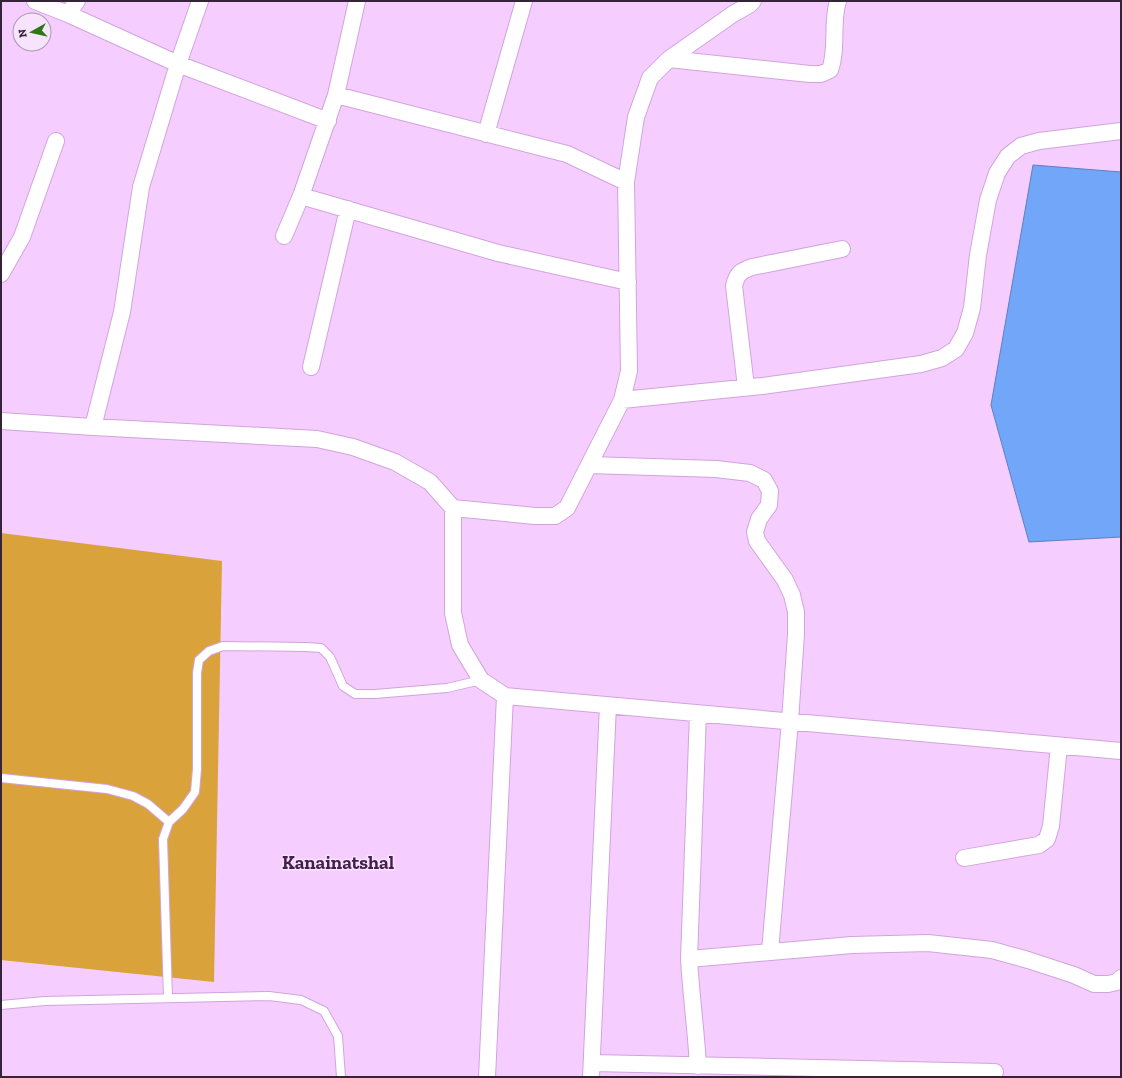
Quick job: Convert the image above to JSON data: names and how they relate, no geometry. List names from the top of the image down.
{
  "districts": ["Kanainatshal"],
  "north": "left"
}
